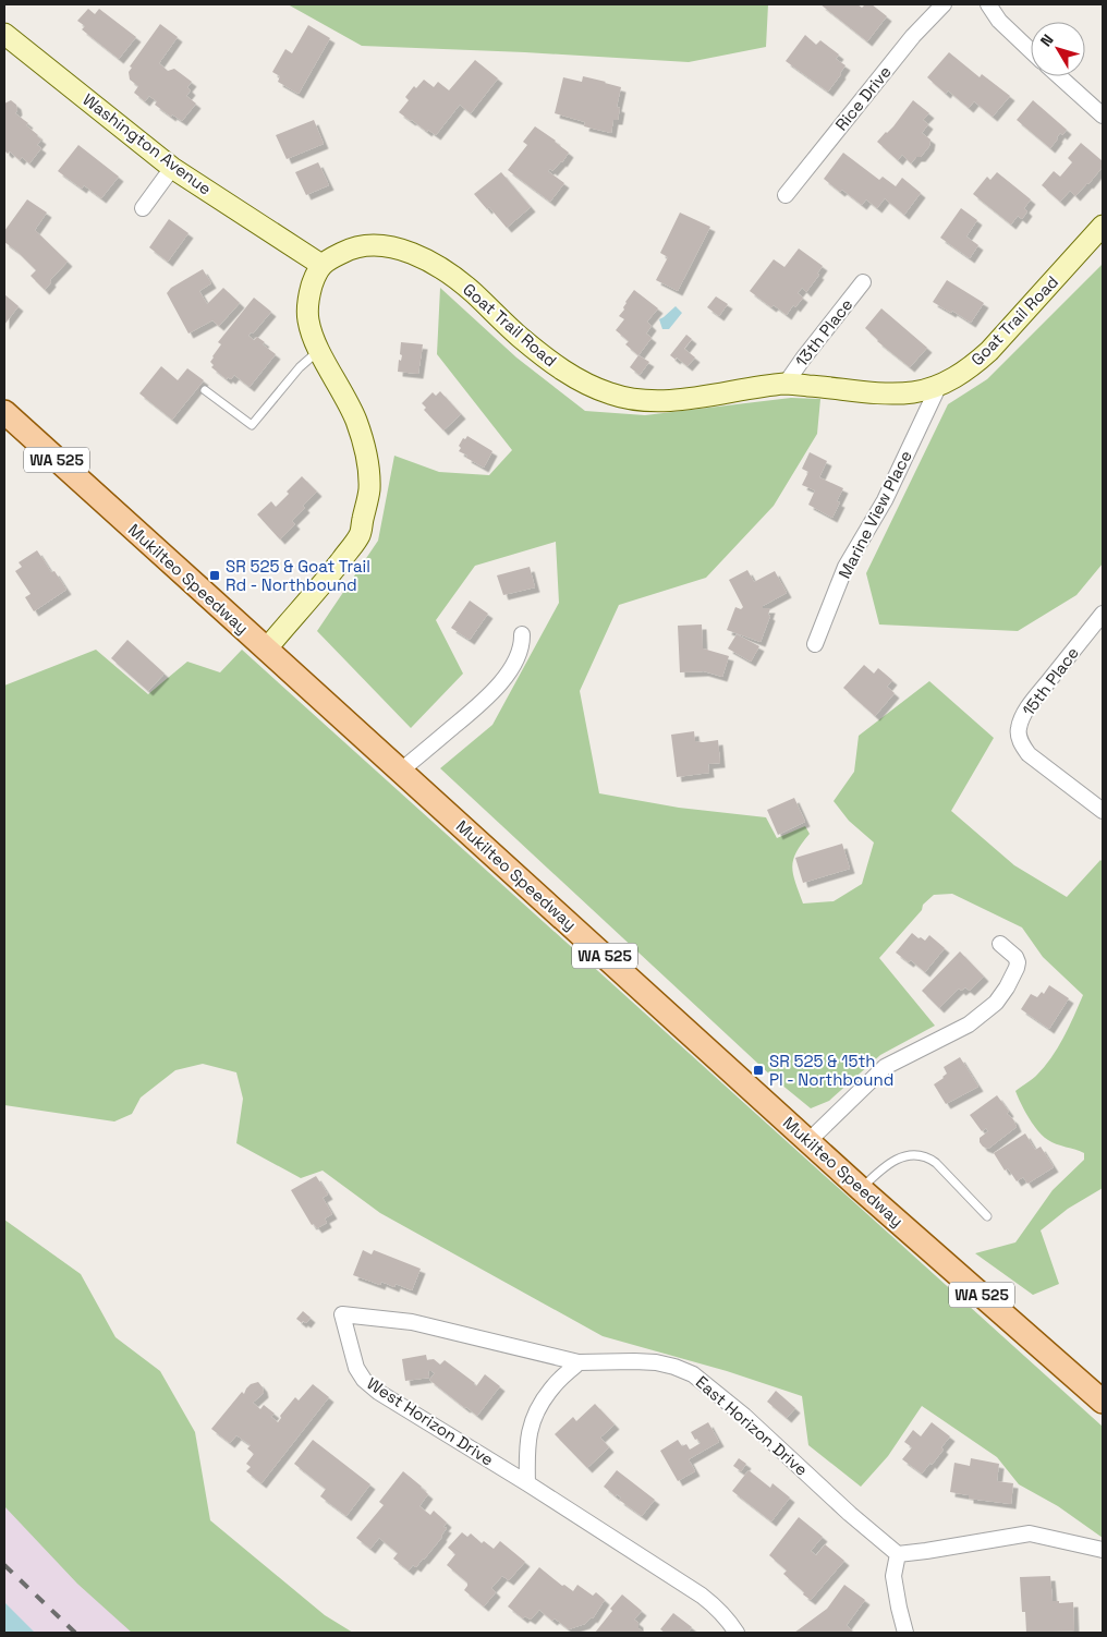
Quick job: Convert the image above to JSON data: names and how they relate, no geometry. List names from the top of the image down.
{
  "streets": {
    "main road": ["WA 525", "Mukilteo Speedway"],
    "street": [
      "Rice Drive",
      "Washington Avenue",
      "Goat Trail Road",
      "13th Place",
      "Marine View Place",
      "15th Place",
      "West Horizon Drive",
      "East Horizon Drive"
    ]
  },
  "crossings": [
    ["Washington Avenue", "Goat Trail Road"],
    ["Goat Trail Road", "13th Place"],
    ["Goat Trail Road", "Marine View Place"],
    ["West Horizon Drive", "East Horizon Drive"]
  ],
  "places": {
    "transit": ["SR 525 & Goat Trail Rd - Northbound", "SR 525 & 15th Pl - Northbound"]
  },
  "north": "top left"
}
